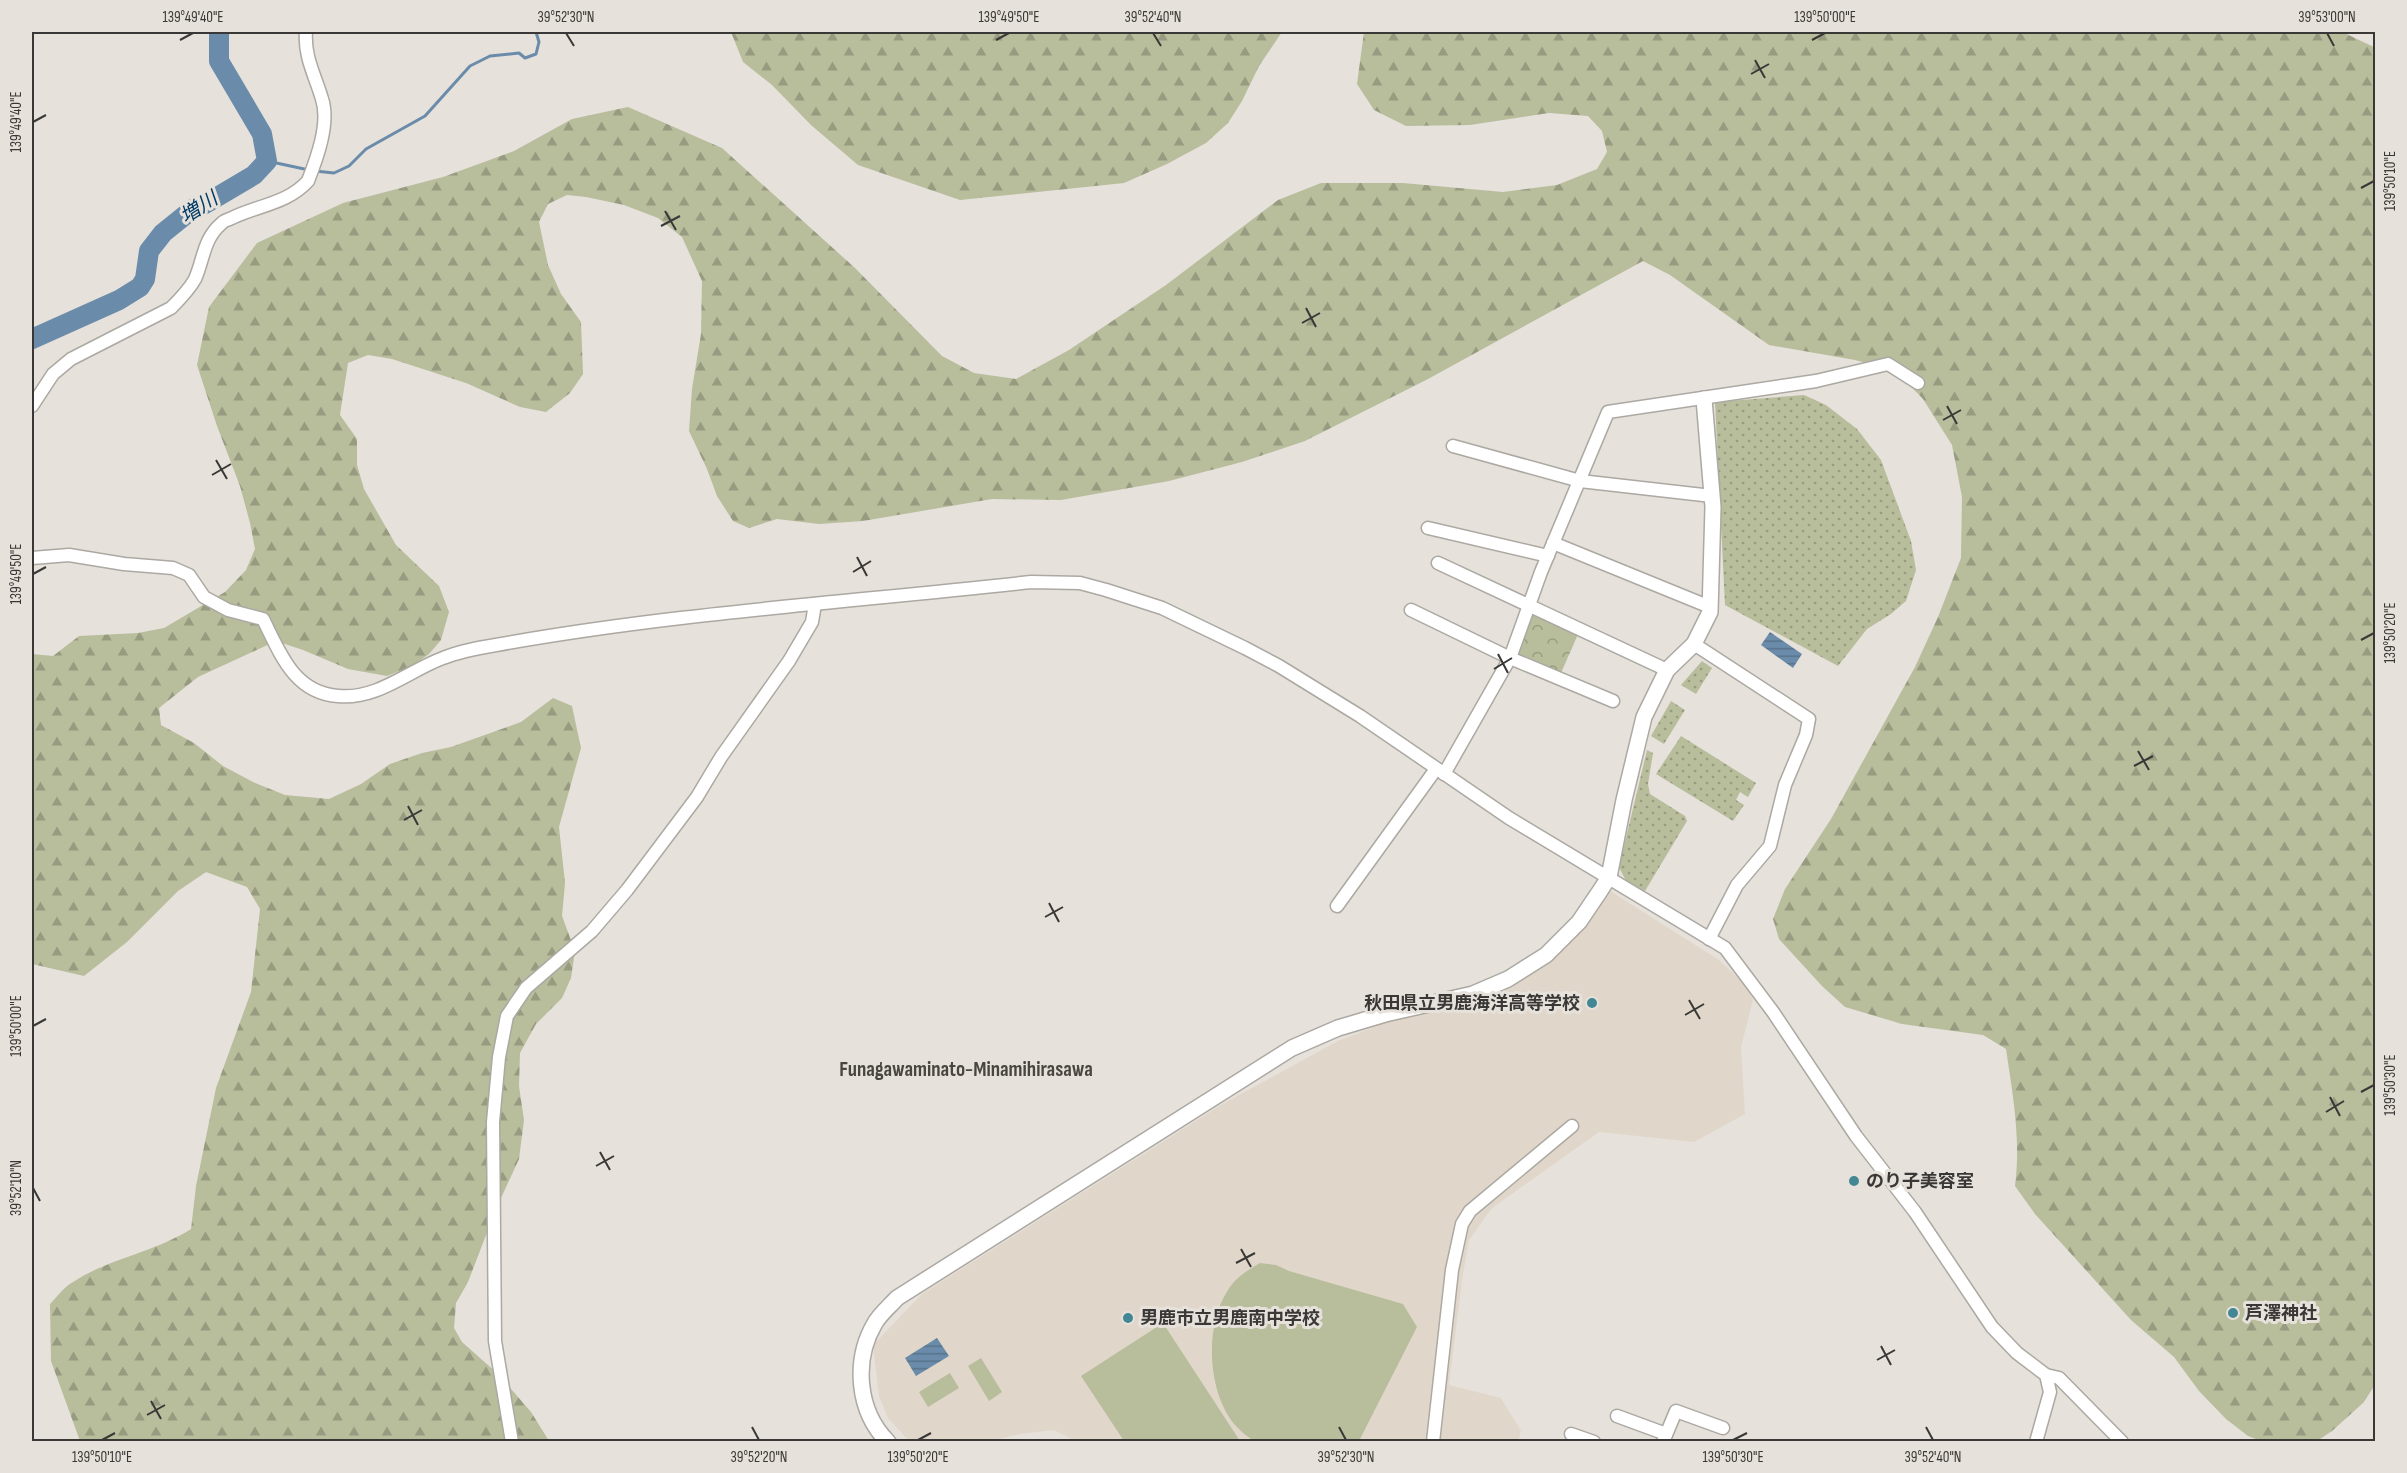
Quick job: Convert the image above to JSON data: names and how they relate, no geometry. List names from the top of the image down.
{
  "districts": ["Funagawaminato-Minamihirasawa"],
  "water": ["増川"],
  "places": [
    "秋田県立男鹿海洋高等学校",
    "のり子美容室",
    "芦澤神社",
    "男鹿市立男鹿南中学校"
  ],
  "coordinates": [
    "139°49'40\"E",
    "39°52'30\"N",
    "139°49'50\"E",
    "39°52'40\"N",
    "139°50'00\"E",
    "39°53'00\"N",
    "139°50'10\"E",
    "139°50'20\"E",
    "139°50'30\"E",
    "39°52'10\"N",
    "39°52'20\"N"
  ]
}
